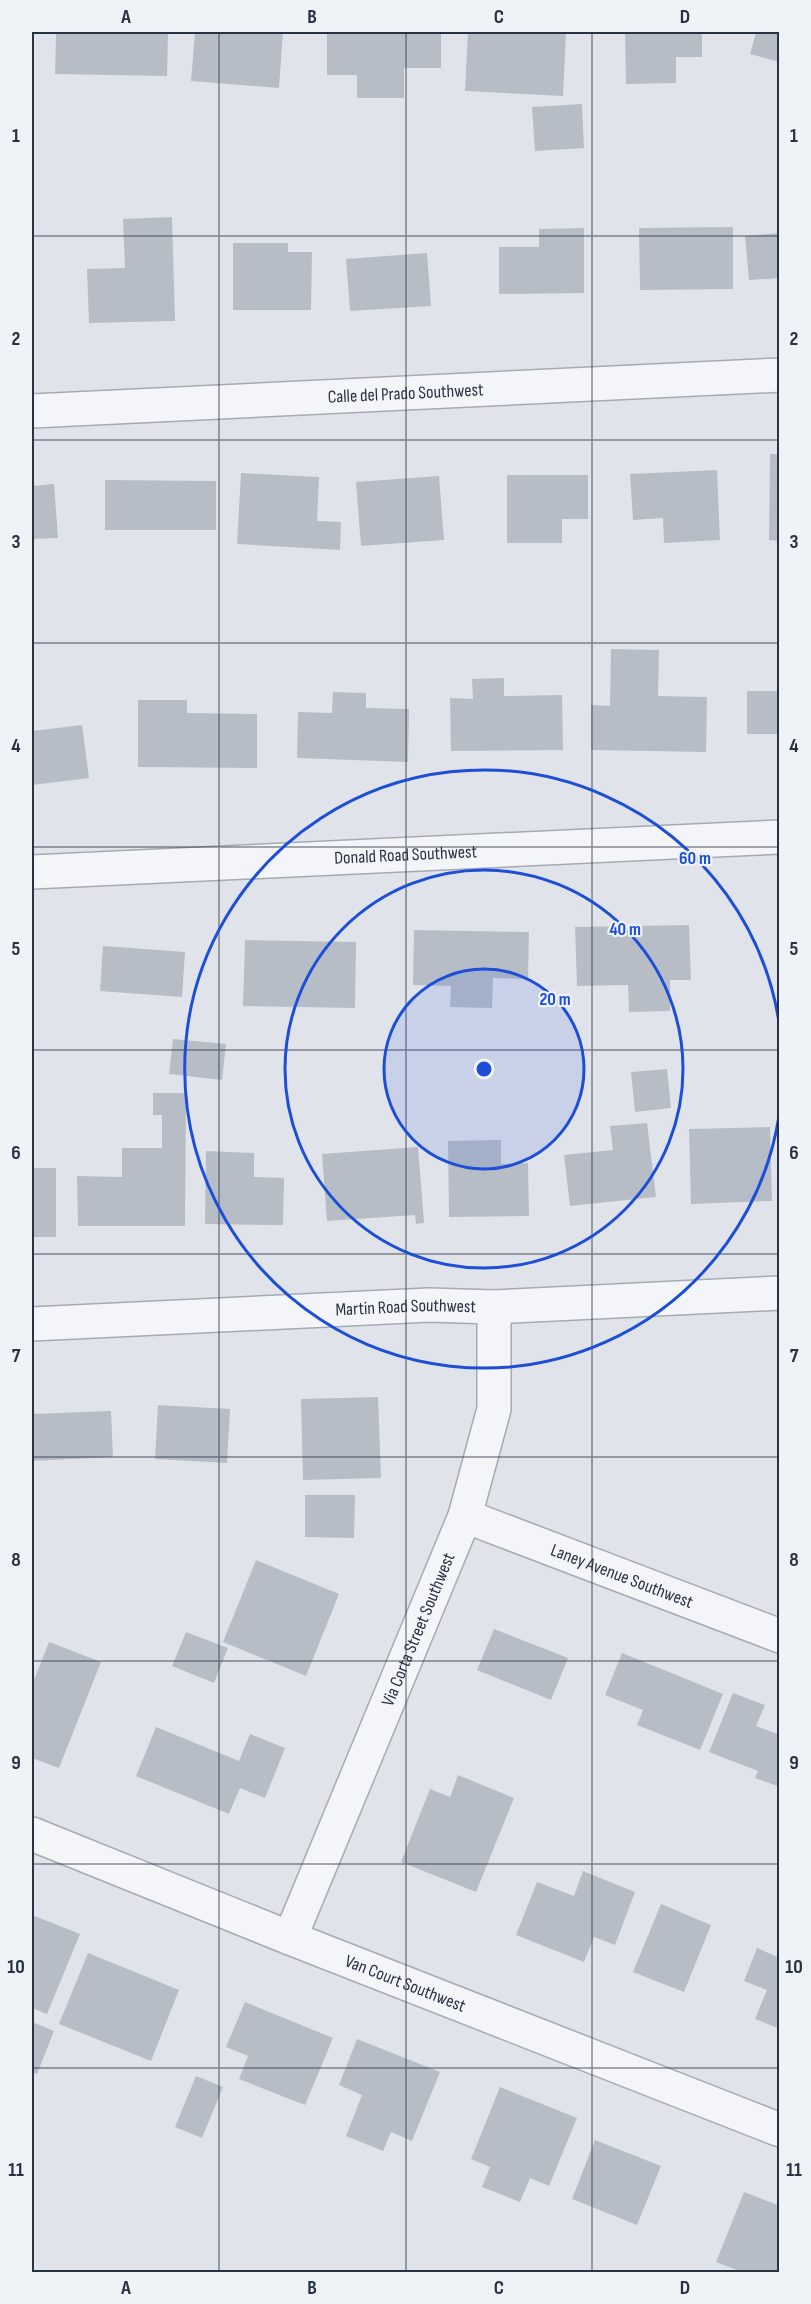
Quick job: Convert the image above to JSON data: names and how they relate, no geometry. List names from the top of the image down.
{
  "streets": {
    "street": [
      "Calle del Prado Southwest",
      "Donald Road Southwest",
      "Martin Road Southwest",
      "Laney Avenue Southwest",
      "Via Corta Street Southwest",
      "Van Court Southwest"
    ]
  },
  "crossings": [
    ["Martin Road Southwest", "Via Corta Street Southwest"],
    ["Laney Avenue Southwest", "Via Corta Street Southwest"],
    ["Via Corta Street Southwest", "Van Court Southwest"]
  ],
  "grid": {
    "columns": [
      "A",
      "B",
      "C",
      "D"
    ],
    "rows": [
      "1",
      "2",
      "3",
      "4",
      "5",
      "6",
      "7",
      "8",
      "9",
      "10",
      "11"
    ]
  },
  "rings": ["60 m", "40 m", "20 m"]
}
